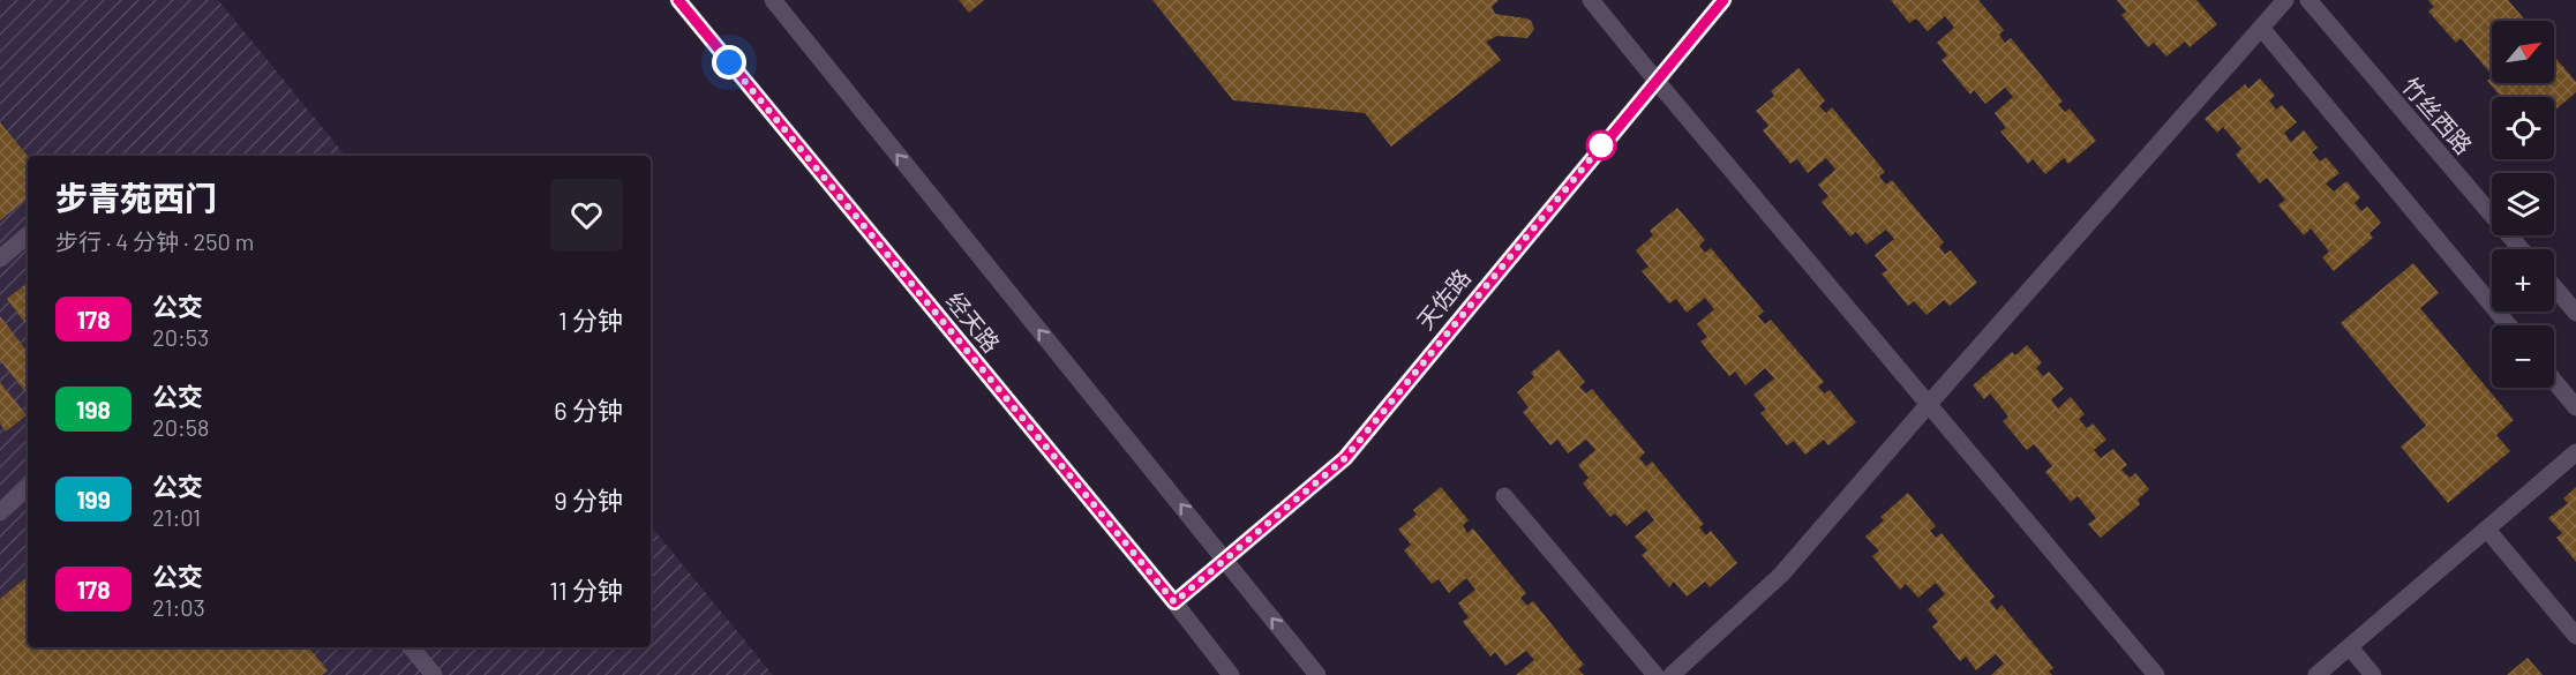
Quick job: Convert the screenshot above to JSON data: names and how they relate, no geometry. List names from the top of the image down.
{
  "streets": {
    "main road": ["竹丝西路", "天佐路", "经天路"]
  },
  "crossings": [
    ["天佐路", "经天路"]
  ],
  "lines": ["bus line 178"],
  "north": "top right",
  "page": {
    "map_buttons": ["+", "−"],
    "heading": ["步青苑西门", "步行 · 4 分钟 · 250 m"],
    "list": [
      {
        "mark": "178",
        "name": "公交",
        "note": "20:53",
        "value": "1 分钟"
      },
      {
        "mark": "198",
        "name": "公交",
        "note": "20:58",
        "value": "6 分钟"
      },
      {
        "mark": "199",
        "name": "公交",
        "note": "21:01",
        "value": "9 分钟"
      },
      {
        "mark": "178",
        "name": "公交",
        "note": "21:03",
        "value": "11 分钟"
      }
    ]
  }
}
